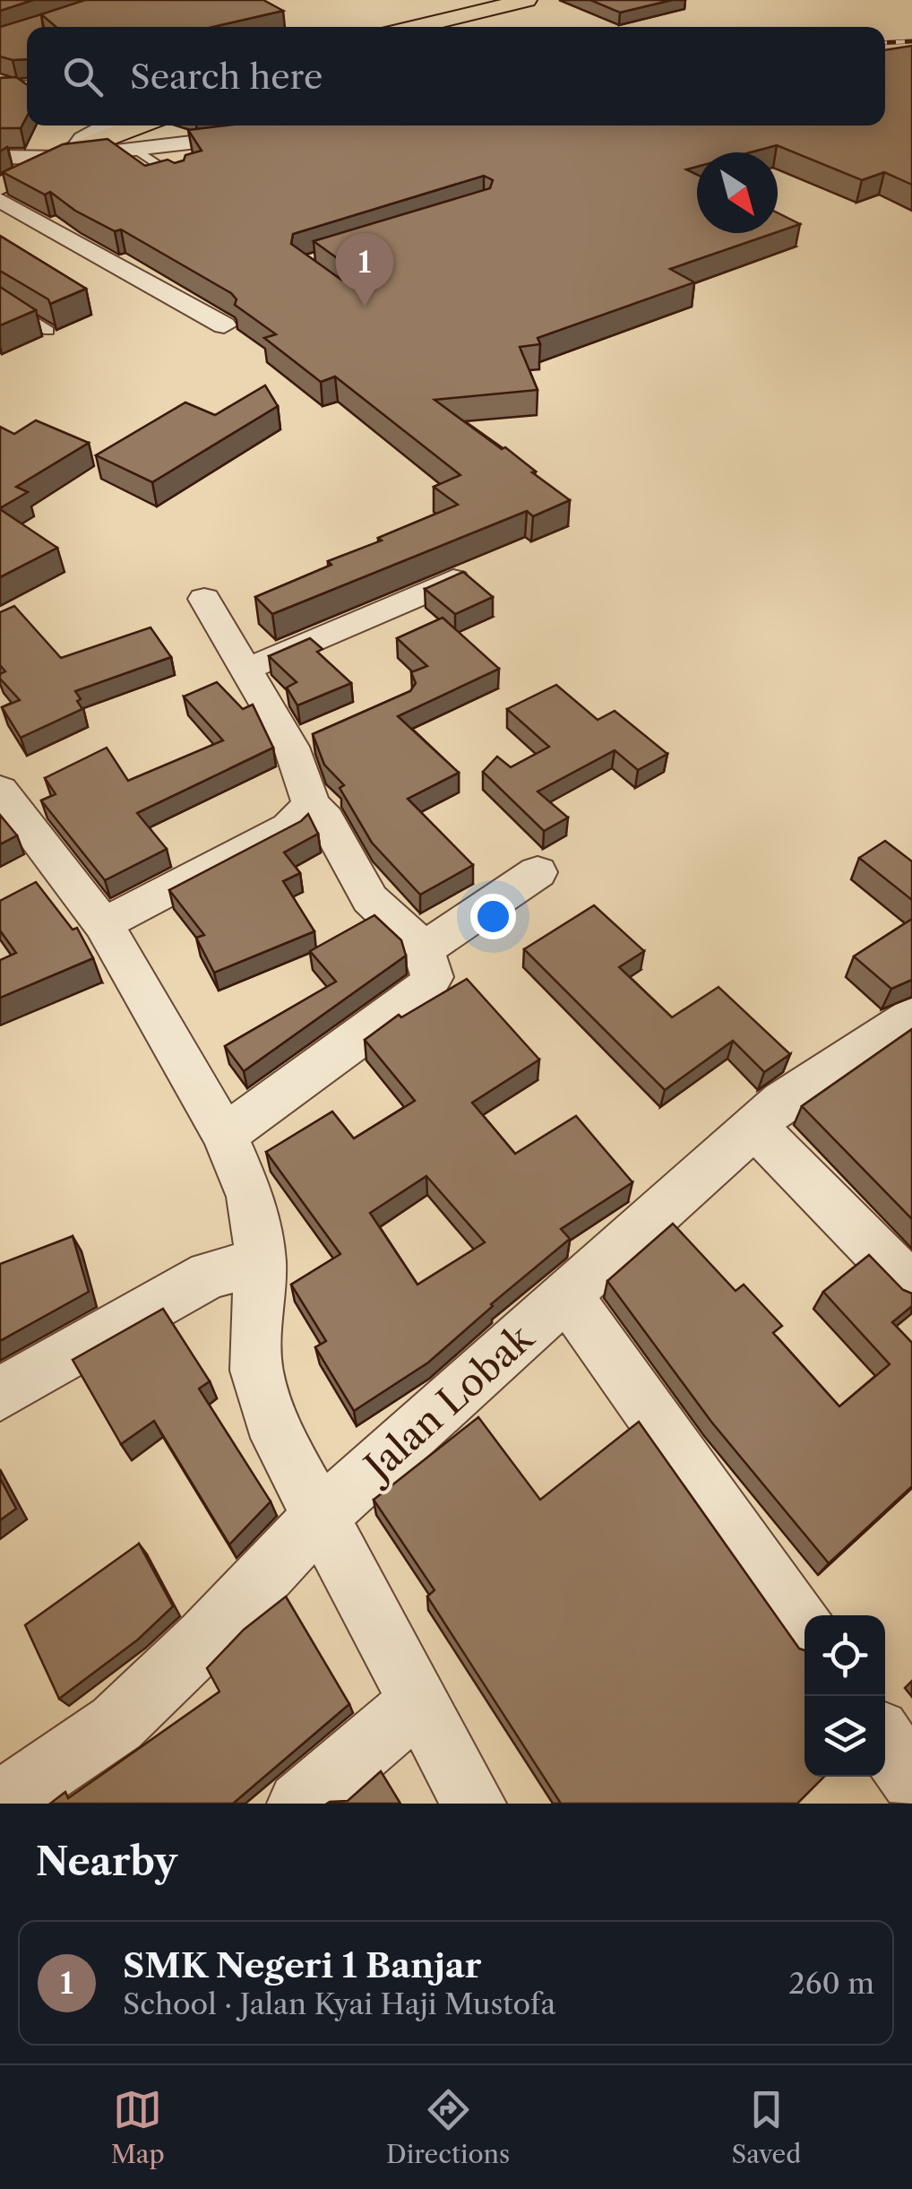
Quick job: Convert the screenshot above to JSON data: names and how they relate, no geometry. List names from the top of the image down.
{
  "streets": {
    "street": ["Jalan Lobak"]
  },
  "north": "bottom right",
  "page": {
    "search": "Search here",
    "pins": "1",
    "heading": "Nearby",
    "list": [
      {
        "mark": "1",
        "name": "SMK Negeri 1 Banjar",
        "note": "School · Jalan Kyai Haji Mustofa",
        "value": "260 m"
      }
    ],
    "nav": ["Map", "Directions", "Saved"]
  }
}
